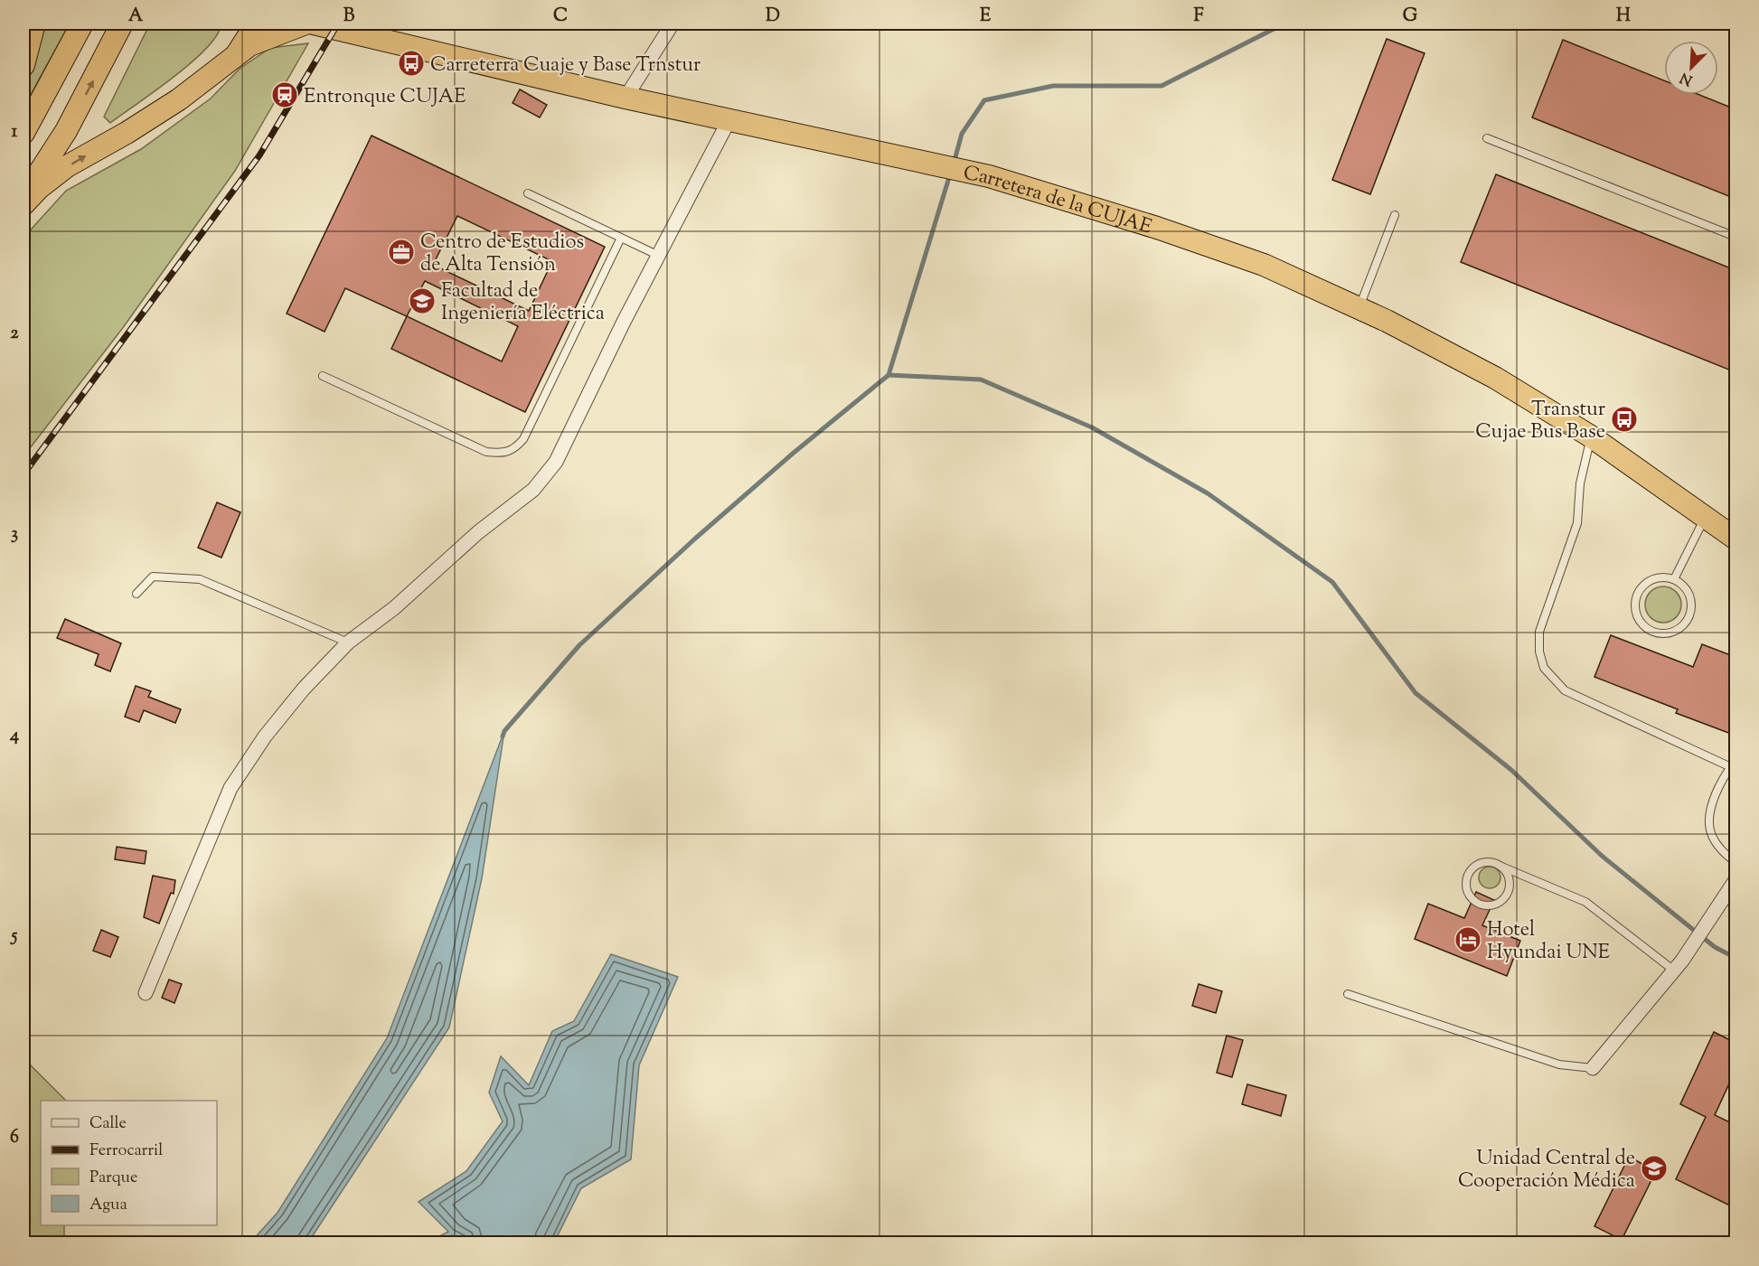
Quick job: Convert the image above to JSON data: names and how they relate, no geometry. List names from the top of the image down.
{
  "streets": {
    "highway": ["Carretera de la CUJAE"]
  },
  "places": {
    "bus stop": ["Carreterra Cuaje y Base Trnstur", "Transtur Cujae Bus Base"],
    "station": ["Entronque CUJAE"],
    "office": ["Centro de Estudios de Alta Tensión"],
    "school or university": ["Facultad de Ingeniería Eléctrica", "Unidad Central de Cooperación Médica"],
    "hotel": ["Hotel Hyundai UNE"]
  },
  "legend": [
    "Calle",
    "Ferrocarril",
    "Parque",
    "Agua"
  ],
  "north": "bottom left",
  "grid": {
    "columns": [
      "A",
      "B",
      "C",
      "D",
      "E",
      "F",
      "G",
      "H"
    ],
    "rows": [
      "1",
      "2",
      "3",
      "4",
      "5",
      "6"
    ]
  }
}
